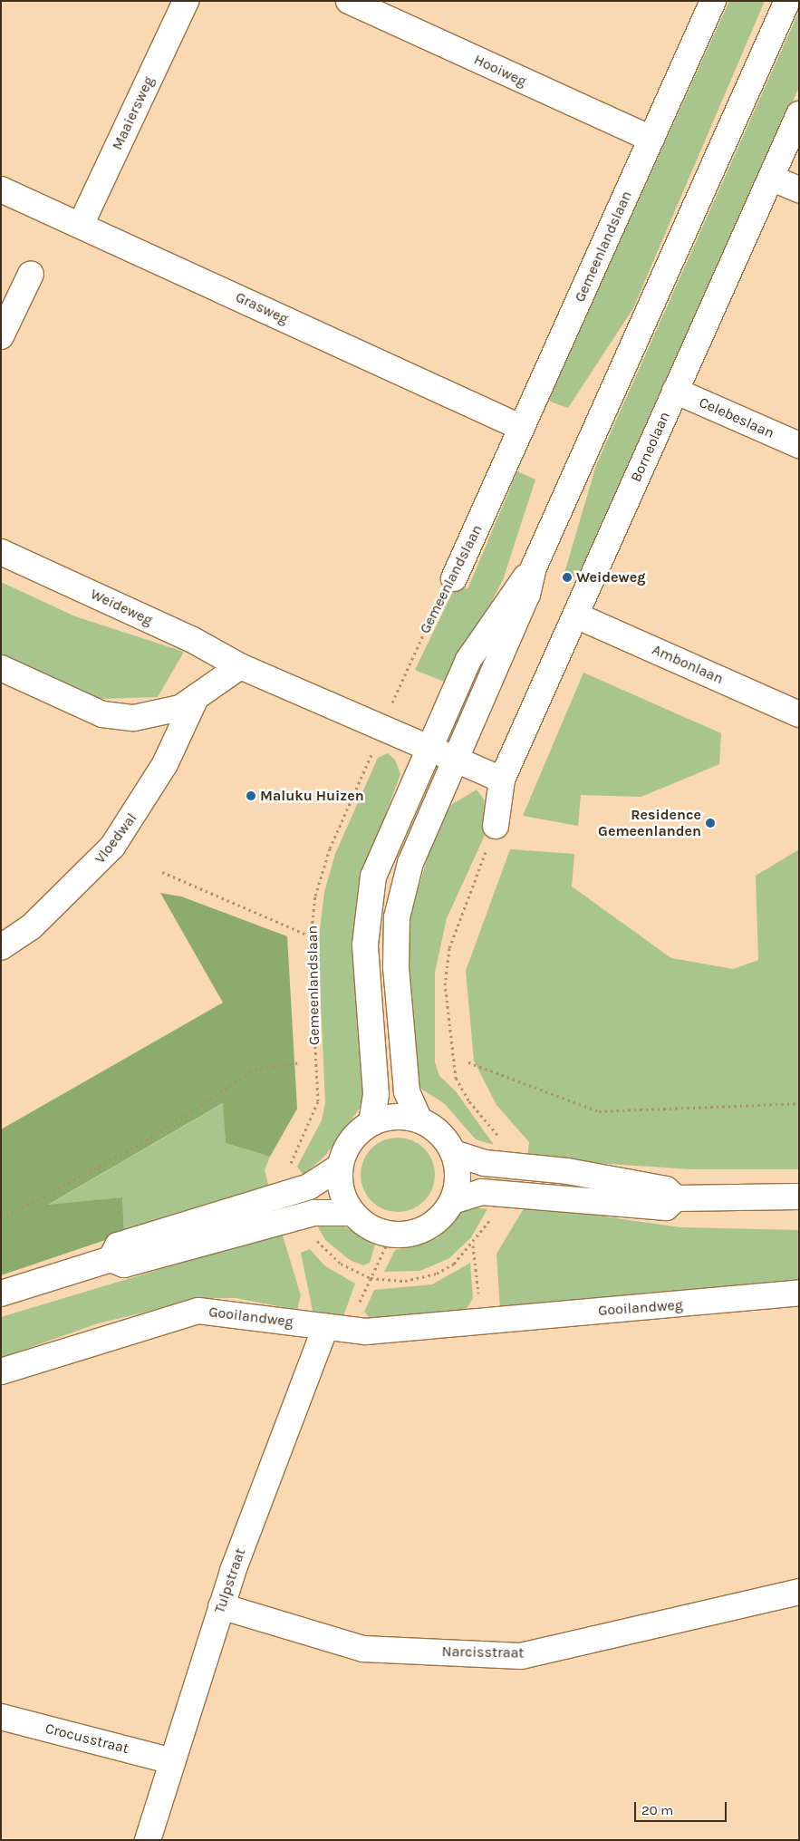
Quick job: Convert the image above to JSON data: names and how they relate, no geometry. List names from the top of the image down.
{
  "streets": {
    "street": [
      "Hooiweg",
      "Maaiersweg",
      "Gemeenlandslaan",
      "Grasweg",
      "Celebeslaan",
      "Borneolaan",
      "Weideweg",
      "Ambonlaan",
      "Vloedwal",
      "Gooilandweg",
      "Tulpstraat",
      "Narcisstraat",
      "Crocusstraat"
    ]
  },
  "crossings": [
    ["Hooiweg", "Gemeenlandslaan"],
    ["Maaiersweg", "Grasweg"],
    ["Gemeenlandslaan", "Grasweg"],
    ["Gemeenlandslaan", "Weideweg"],
    ["Celebeslaan", "Borneolaan"],
    ["Borneolaan", "Ambonlaan"],
    ["Gooilandweg", "Tulpstraat"],
    ["Tulpstraat", "Narcisstraat"],
    ["Tulpstraat", "Crocusstraat"]
  ],
  "places": ["Weideweg", "Maluku Huizen", "Residence Gemeenlanden"],
  "scale_bar": "20 m"
}
